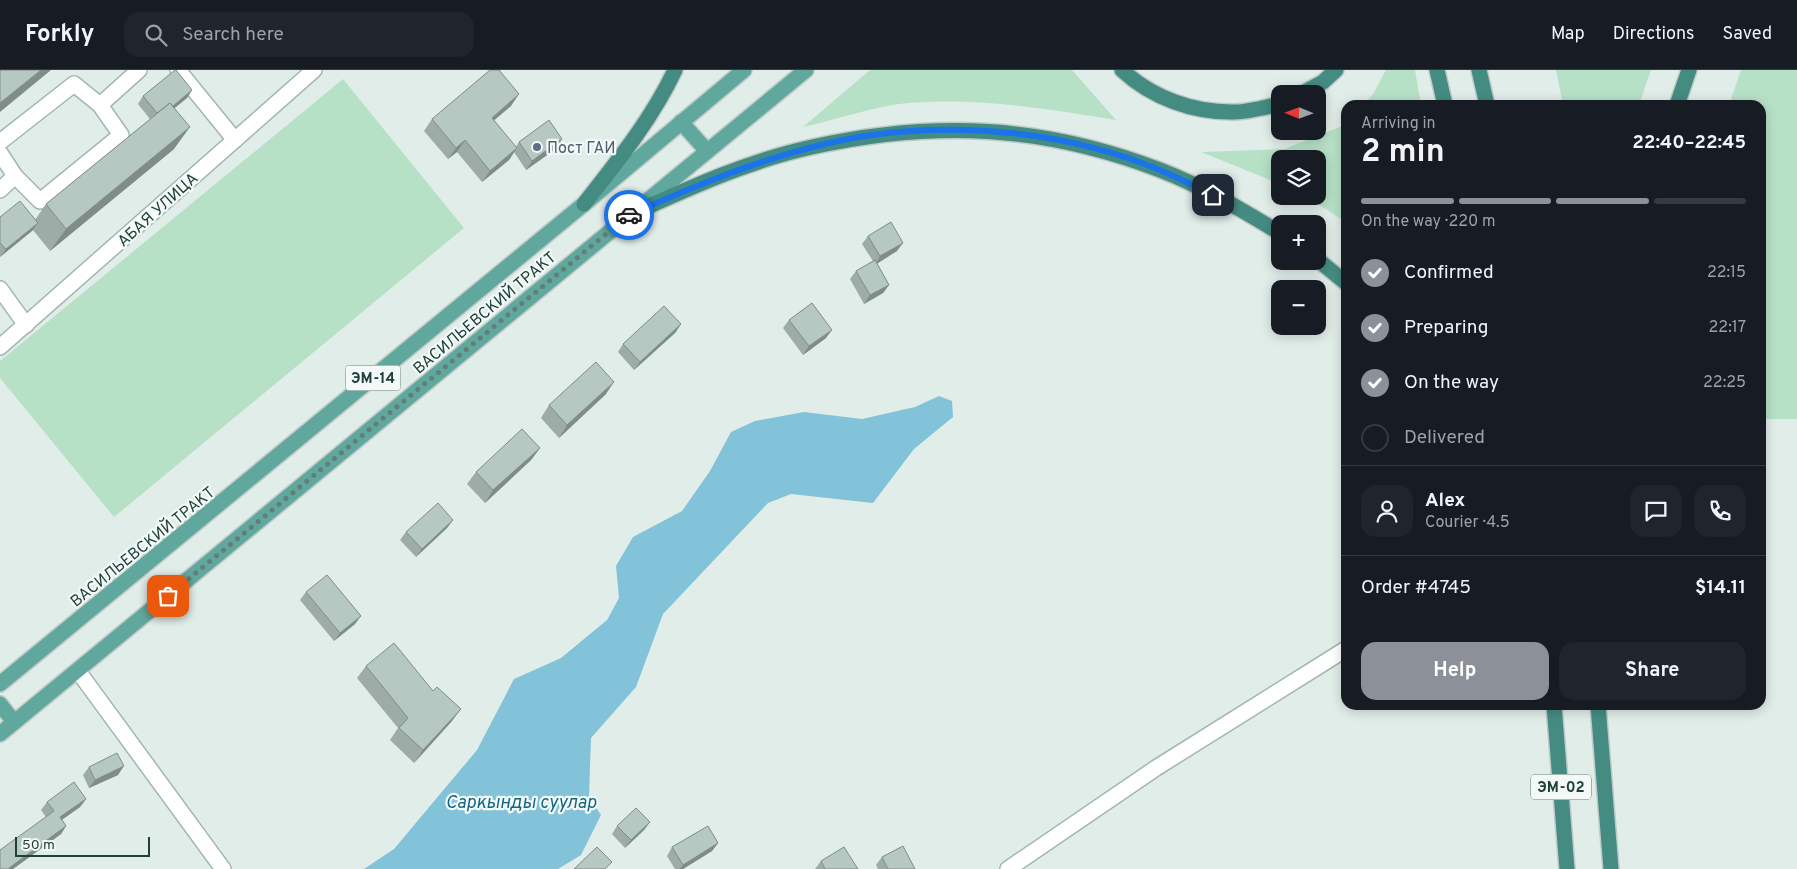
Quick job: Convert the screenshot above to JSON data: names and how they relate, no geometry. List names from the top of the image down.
{
  "streets": {
    "highway": ["ЭМ-02"],
    "main road": ["ВАСИЛЬЕВСКИЙ ТРАКТ", "ЭМ-14"],
    "street": ["АБАЯ УЛИЦА"]
  },
  "water": ["Саркынды суулар"],
  "places": ["Пост ГАИ"],
  "scale_bar": "50 m",
  "north": "left",
  "page": {
    "header": "Forkly",
    "search": "Search here",
    "nav": ["Map", "Directions", "Saved"],
    "map_buttons": ["+", "−"],
    "heading": ["2 min", "Arriving in", "22:40–22:45"],
    "panel": [
      "Alex",
      "Courier · 4.5",
      "Order #4745",
      "$14.11"
    ],
    "bar": "On the way · 220 m",
    "list": [
      ["Confirmed", "22:15"],
      ["Preparing", "22:17"],
      ["On the way", "22:25"],
      "Delivered"
    ],
    "buttons": ["Help", "Share"],
    "scale": "50 m"
  }
}
